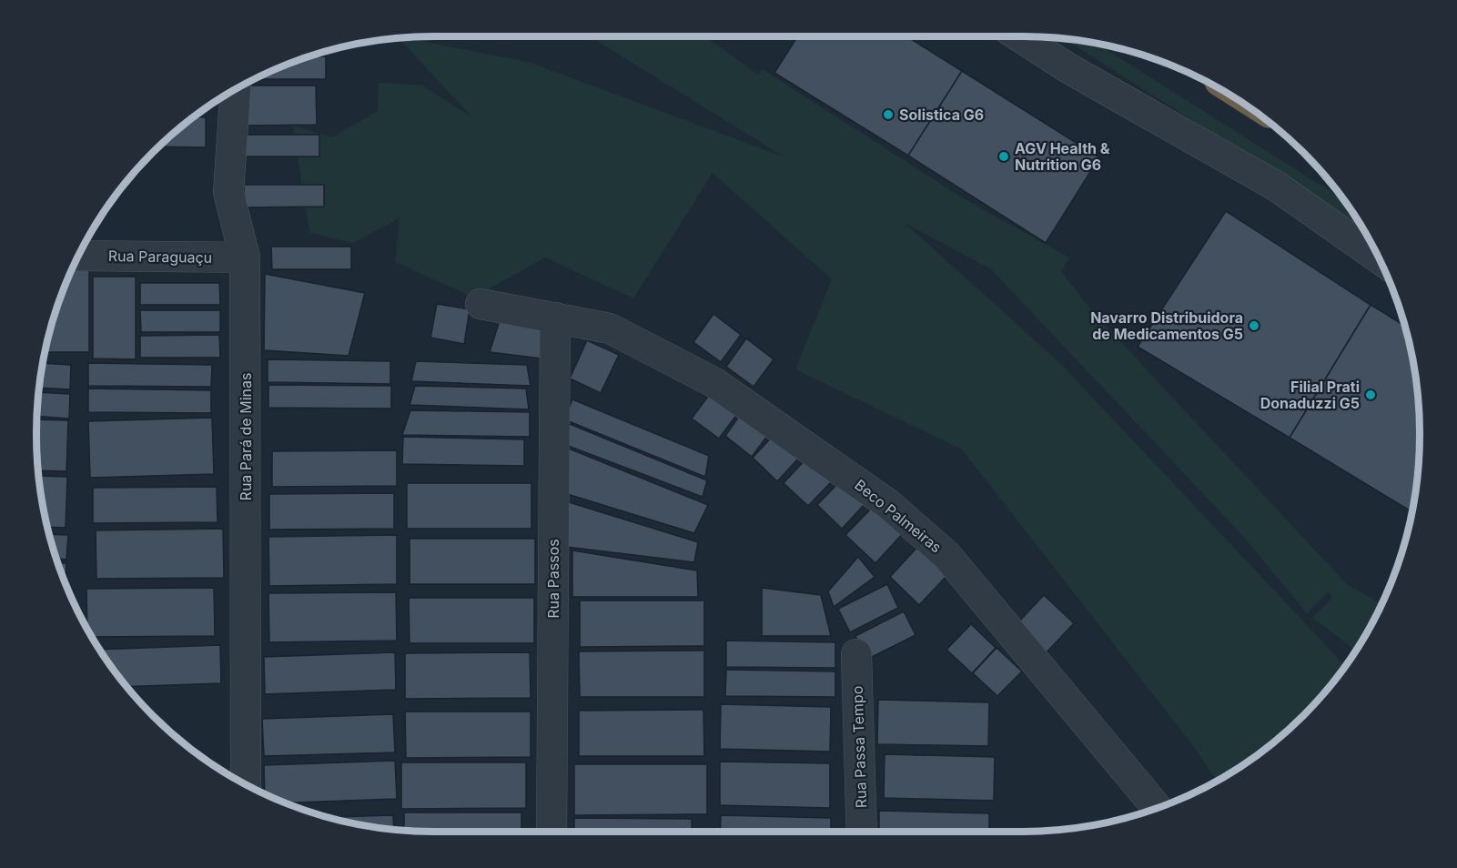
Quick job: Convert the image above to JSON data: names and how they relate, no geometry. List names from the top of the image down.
{
  "streets": {
    "street": [
      "Rua Paraguaçu",
      "Rua Pará de Minas",
      "Beco Palmeiras",
      "Rua Passos",
      "Rua Passa Tempo"
    ]
  },
  "crossings": [
    ["Rua Paraguaçu", "Rua Pará de Minas"],
    ["Beco Palmeiras", "Rua Passos"]
  ],
  "places": [
    "Solistica G6",
    "AGV Health & Nutrition G6",
    "Navarro Distribuidora de Medicamentos G5",
    "Filial Prati Donaduzzi G5"
  ]
}
